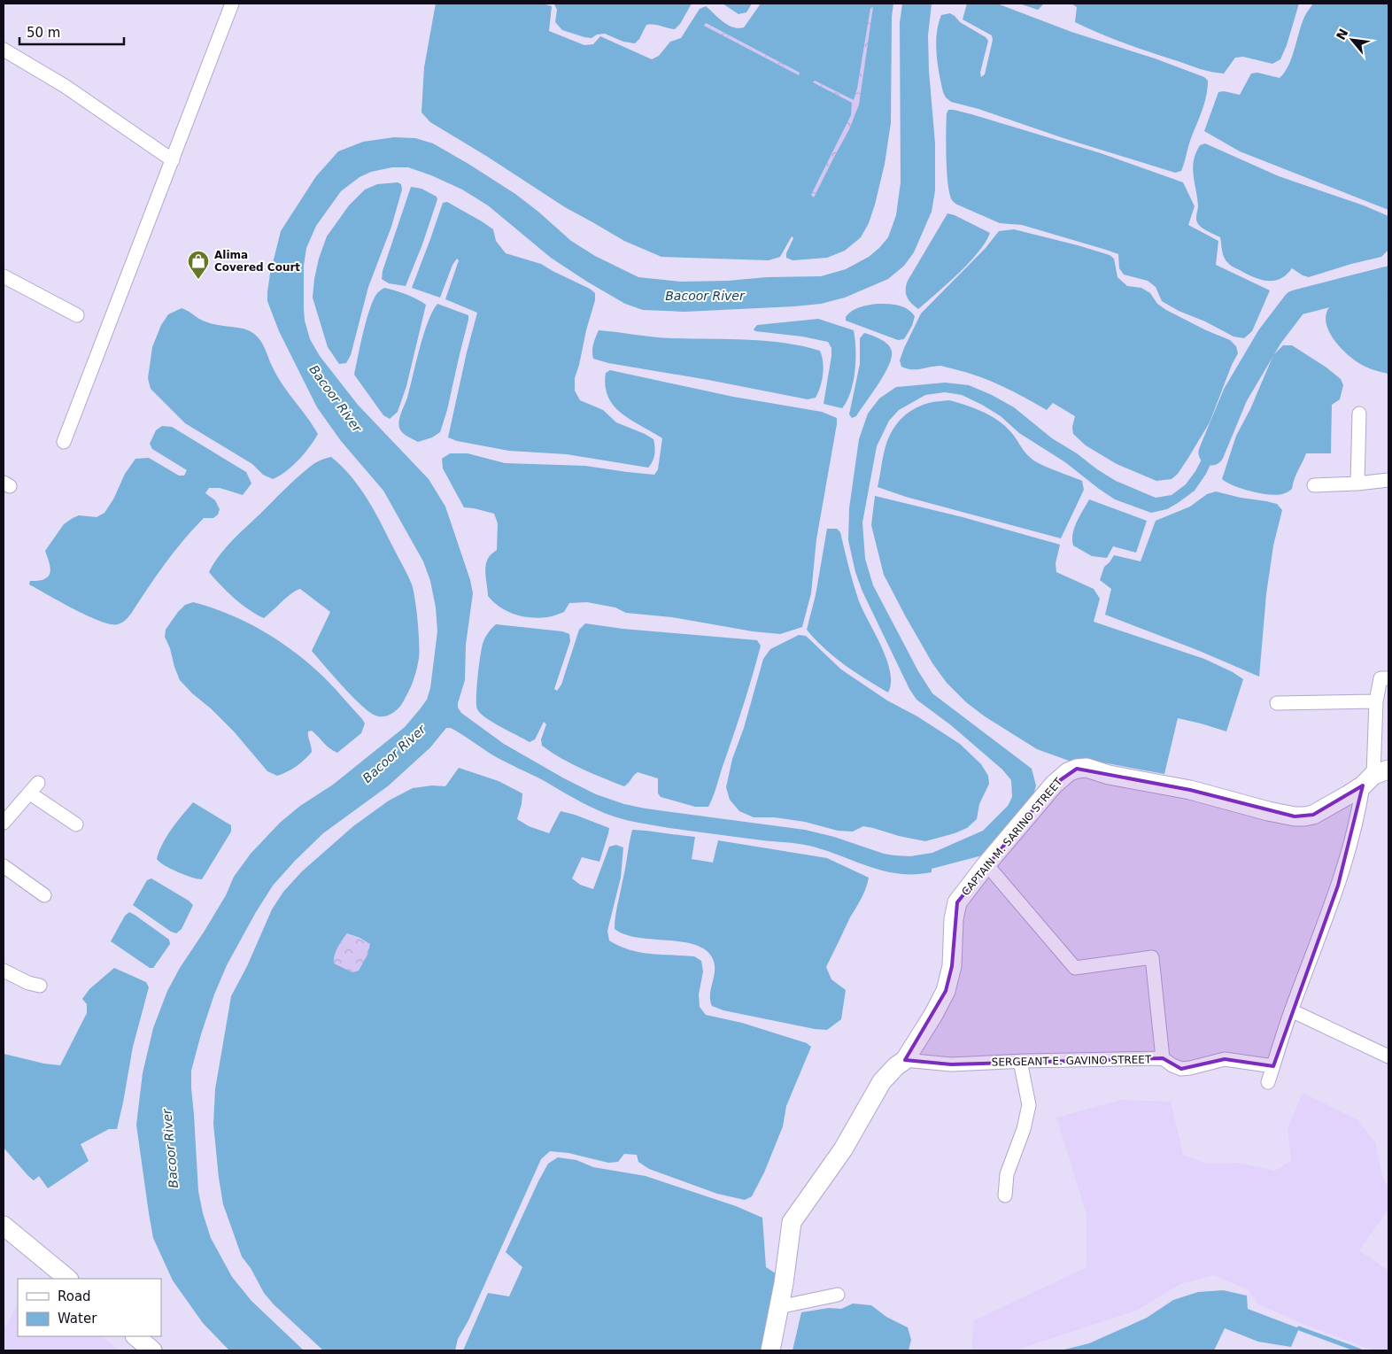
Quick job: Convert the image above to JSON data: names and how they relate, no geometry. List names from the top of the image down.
{
  "streets": {
    "street": ["CAPTAIN M. SARINO STREET", "SERGEANT E. GAVINO STREET"]
  },
  "crossings": [
    ["CAPTAIN M. SARINO STREET", "SERGEANT E. GAVINO STREET"]
  ],
  "water": ["Bacoor River"],
  "places": {
    "shop": ["Alima Covered Court"]
  },
  "legend": ["Road", "Water"],
  "scale_bar": "50 m",
  "north": "top left"
}
